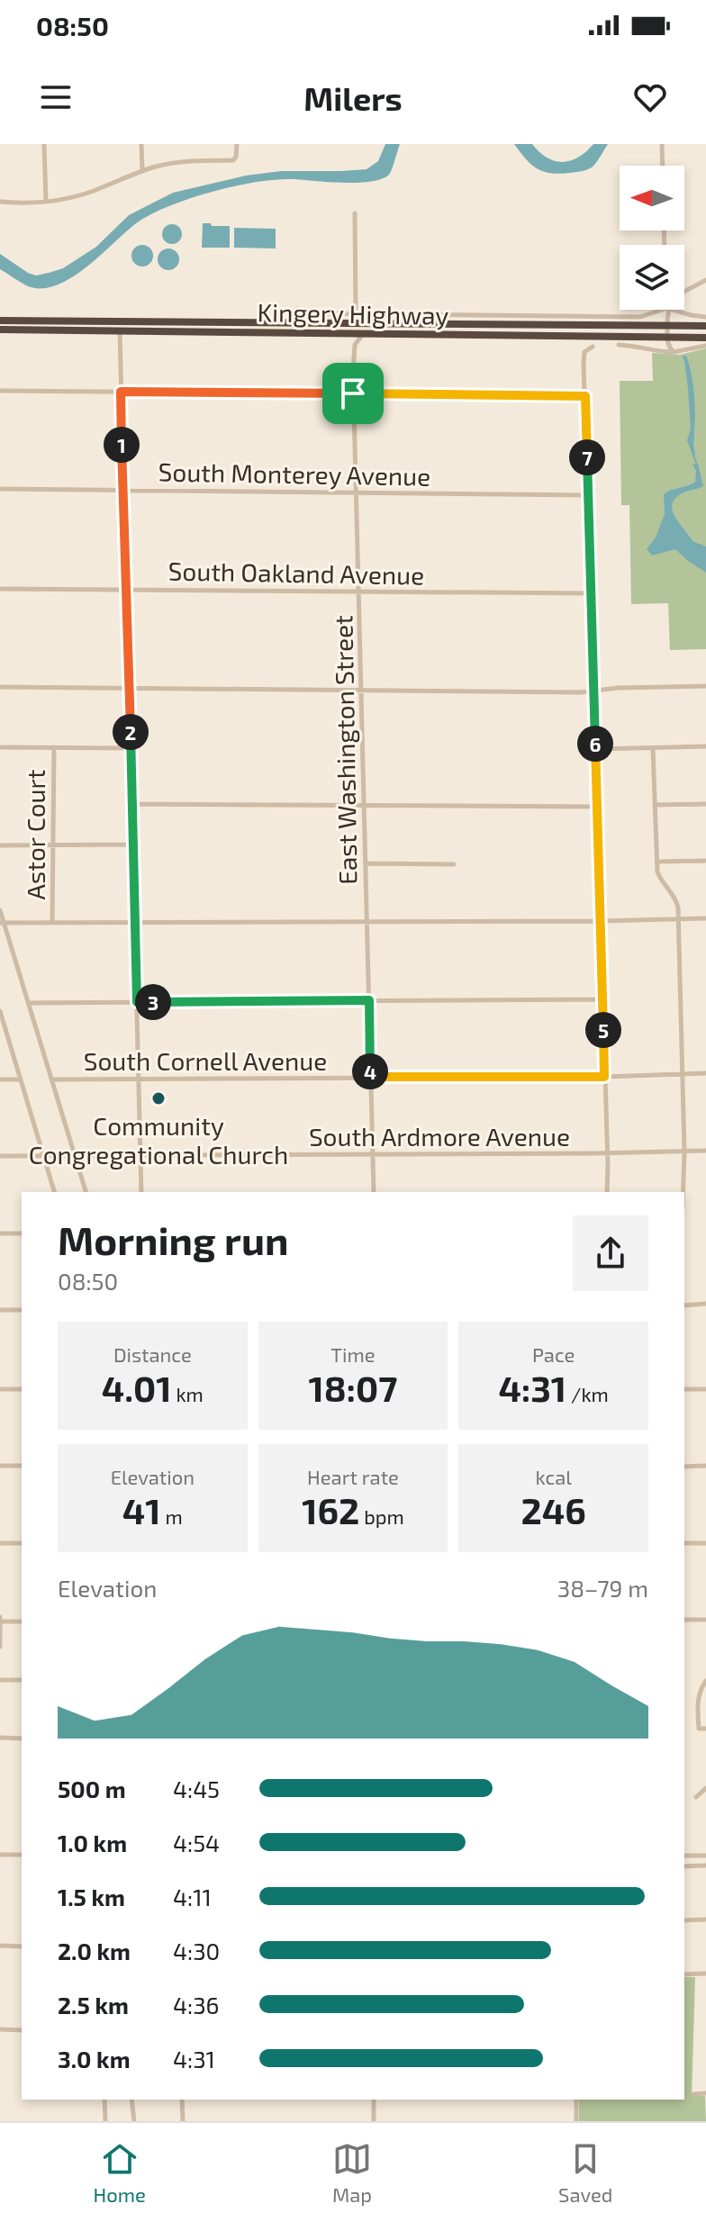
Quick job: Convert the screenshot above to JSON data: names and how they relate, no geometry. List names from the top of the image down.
{
  "streets": {
    "highway": ["Kingery Highway"],
    "street": [
      "South Monterey Avenue",
      "South Oakland Avenue",
      "East Washington Street",
      "Astor Court",
      "South Cornell Avenue",
      "South Ardmore Avenue"
    ]
  },
  "crossings": [
    ["South Monterey Avenue", "East Washington Street"],
    ["South Oakland Avenue", "East Washington Street"],
    ["East Washington Street", "South Cornell Avenue"],
    ["East Washington Street", "South Ardmore Avenue"]
  ],
  "places": ["Community Congregational Church"],
  "north": "left",
  "page": {
    "status": "08:50",
    "header": "Milers",
    "pins": [
      "1",
      "7",
      "2",
      "6",
      "3",
      "5",
      "4"
    ],
    "heading": ["Morning run", "08:50"],
    "stats": [
      ["Distance", "4.01 km"],
      ["Time", "18:07"],
      ["Pace", "4:31 /km"],
      ["Elevation", "41 m"],
      ["Heart rate", "162 bpm"],
      ["kcal", "246"]
    ],
    "chart": ["Elevation", "38–79 m"],
    "list": [
      {
        "name": "500 m",
        "note": "4:45"
      },
      {
        "name": "1.0 km",
        "note": "4:54"
      },
      {
        "name": "1.5 km",
        "note": "4:11"
      },
      {
        "name": "2.0 km",
        "note": "4:30"
      },
      {
        "name": "2.5 km",
        "note": "4:36"
      },
      {
        "name": "3.0 km",
        "note": "4:31"
      }
    ],
    "tabs": ["Home", "Map", "Saved"]
  }
}
